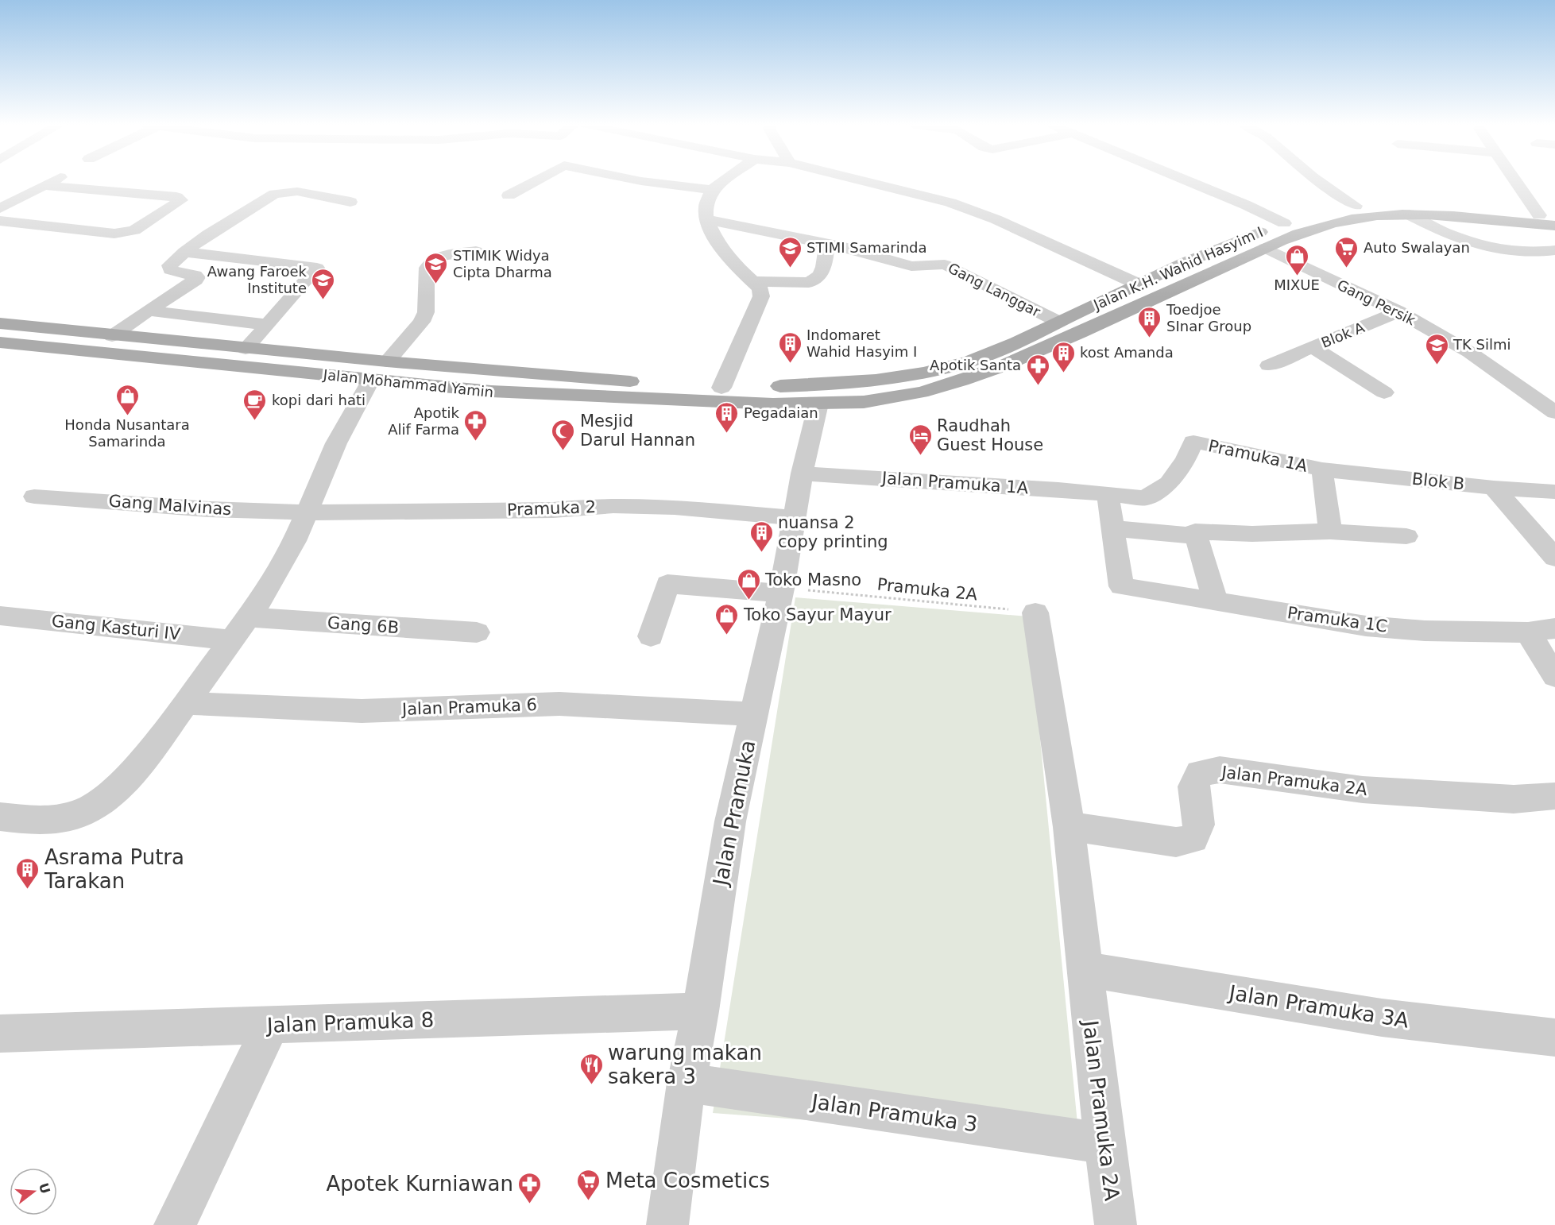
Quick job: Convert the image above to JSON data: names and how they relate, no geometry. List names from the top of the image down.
{
  "streets": {
    "main road": ["Jalan K.H. Wahid Hasyim I", "Jalan Mohammad Yamin"],
    "street": [
      "Gang Langgar",
      "Gang Persik",
      "Blok A",
      "Pramuka 1A",
      "Blok B",
      "Jalan Pramuka 1A",
      "Gang Malvinas",
      "Pramuka 2",
      "Pramuka 1C",
      "Gang 6B",
      "Gang Kasturi IV",
      "Jalan Pramuka 6",
      "Jalan Pramuka 2A",
      "Jalan Pramuka",
      "Jalan Pramuka 3A",
      "Jalan Pramuka 8",
      "Jalan Pramuka 3"
    ],
    "path": ["Pramuka 2A"]
  },
  "crossings": [
    ["Jalan K.H. Wahid Hasyim I", "Gang Langgar"],
    ["Jalan K.H. Wahid Hasyim I", "Gang Persik"],
    ["Jalan K.H. Wahid Hasyim I", "Jalan Mohammad Yamin"],
    ["Jalan K.H. Wahid Hasyim I", "Jalan Pramuka"],
    ["Gang Persik", "Blok A"],
    ["Jalan Mohammad Yamin", "Jalan Pramuka"],
    ["Pramuka 1A", "Blok B"],
    ["Pramuka 1A", "Jalan Pramuka 1A"],
    ["Jalan Pramuka 1A", "Jalan Pramuka"],
    ["Gang Malvinas", "Pramuka 2"],
    ["Pramuka 2", "Jalan Pramuka"],
    ["Pramuka 2A", "Jalan Pramuka 2A"],
    ["Jalan Pramuka 6", "Jalan Pramuka"],
    ["Jalan Pramuka 2A", "Jalan Pramuka 3A"],
    ["Jalan Pramuka 2A", "Jalan Pramuka 3"],
    ["Jalan Pramuka", "Jalan Pramuka 8"],
    ["Jalan Pramuka", "Jalan Pramuka 3"]
  ],
  "places": {
    "school or university": [
      "STIMI Samarinda",
      "STIMIK Widya Cipta Dharma",
      "Awang Faroek Institute",
      "TK Silmi"
    ],
    "supermarket": ["Auto Swalayan", "Meta Cosmetics"],
    "shop": [
      "MIXUE",
      "Honda Nusantara Samarinda",
      "Toko Masno",
      "Toko Sayur Mayur"
    ],
    "building": [
      "Toedjoe SInar Group",
      "Indomaret Wahid Hasyim I",
      "kost Amanda",
      "Pegadaian",
      "nuansa 2 copy printing",
      "Asrama Putra Tarakan"
    ],
    "pharmacy": ["Apotik Santa", "Apotik Alif Farma", "Apotek Kurniawan"],
    "cafe": ["kopi dari hati"],
    "mosque": ["Mesjid Darul Hannan"],
    "hotel": ["Raudhah Guest House"],
    "restaurant": ["warung makan sakera 3"]
  },
  "north": "right"
}
